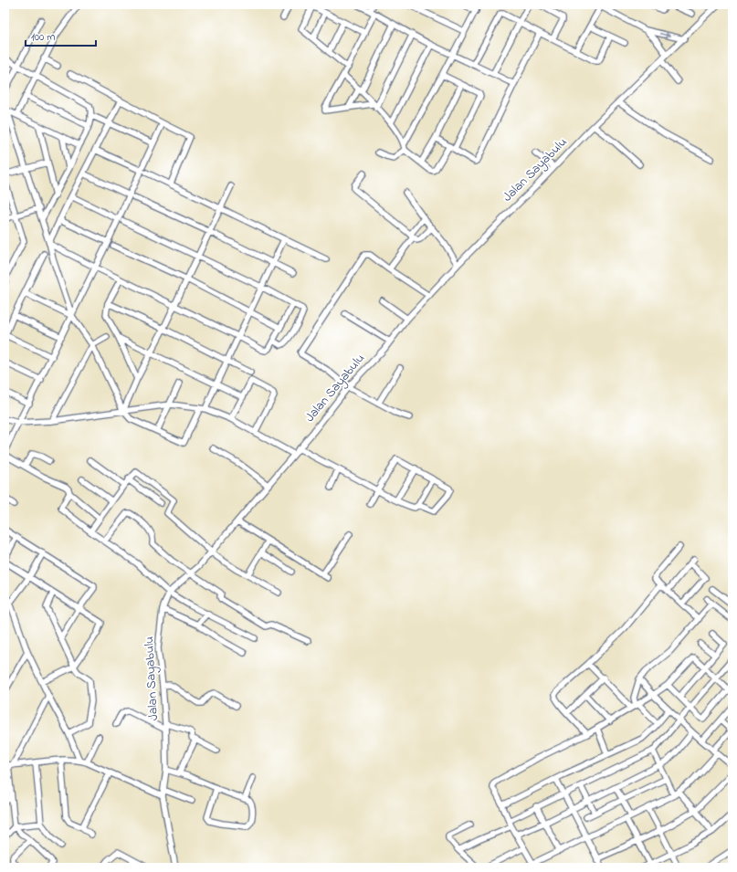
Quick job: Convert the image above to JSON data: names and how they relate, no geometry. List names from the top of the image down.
{
  "streets": {
    "street": ["Jalan Sayabulu"]
  },
  "scale_bar": "100 m"
}
